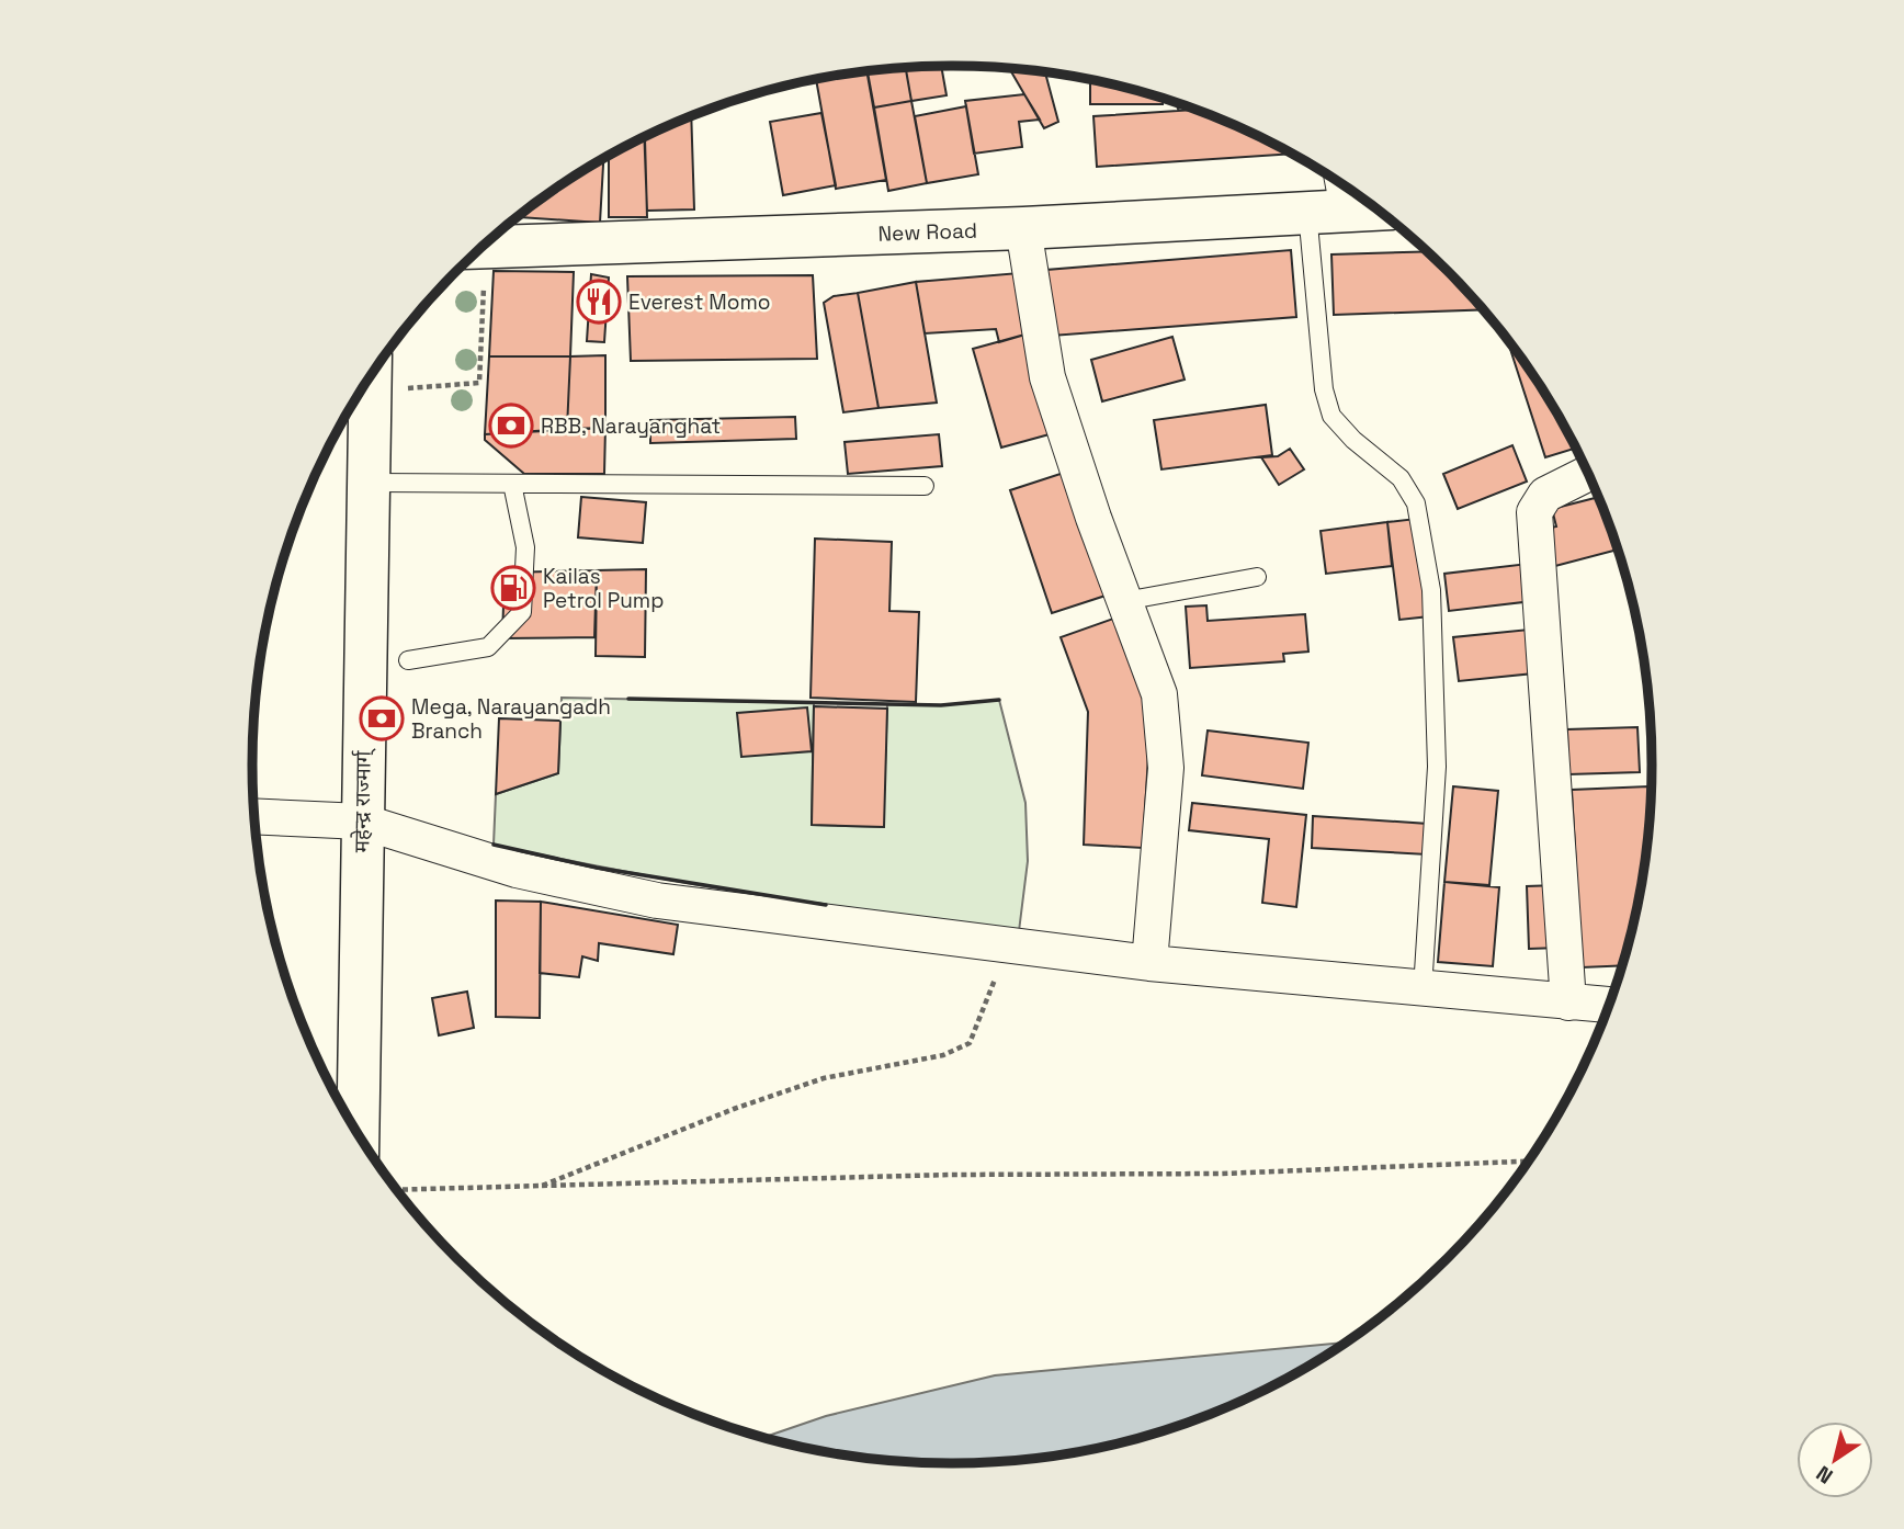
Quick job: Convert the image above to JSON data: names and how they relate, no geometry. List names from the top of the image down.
{
  "streets": {
    "main road": ["New Road", "महेन्द्र राज्मार्ग्"]
  },
  "places": {
    "restaurant": ["Everest Momo"],
    "bank": ["RBB, Narayanghat", "Mega, Narayangadh Branch"],
    "fuel station": ["Kailas Petrol Pump"]
  },
  "north": "bottom left"
}
